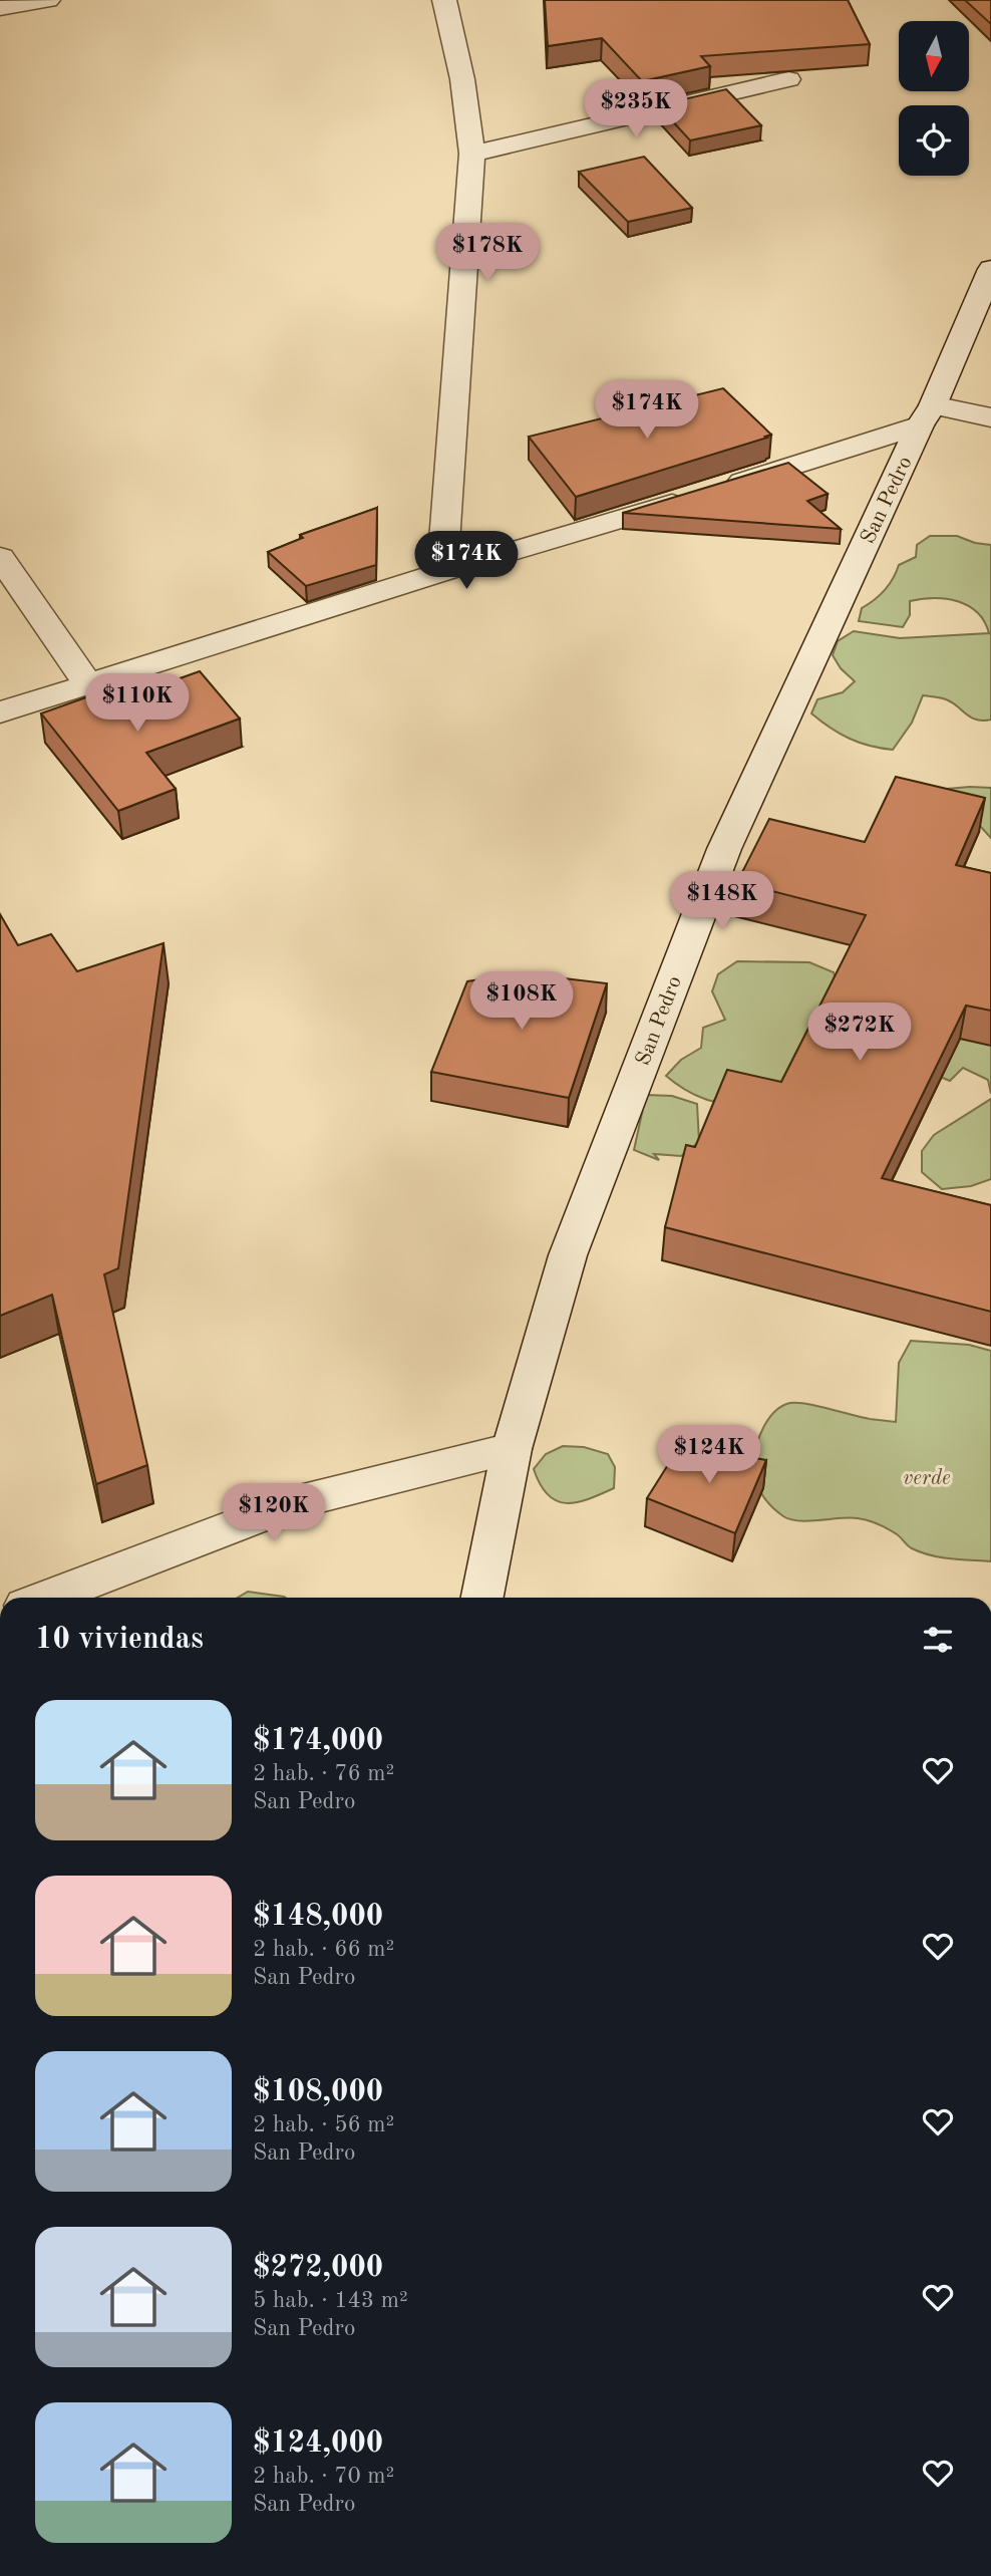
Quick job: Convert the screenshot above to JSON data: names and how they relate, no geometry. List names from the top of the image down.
{
  "streets": {
    "street": ["San Pedro"]
  },
  "parks": ["verde"],
  "north": "bottom",
  "page": {
    "price": [
      "$235K",
      "$178K",
      "$174K",
      "$174K",
      "$110K",
      "$148K",
      "$108K",
      "$272K",
      "$124K",
      "$120K"
    ],
    "heading": "10 viviendas",
    "list": [
      {
        "name": "$174,000",
        "note": "2 hab. · 76 m² · San Pedro"
      },
      {
        "name": "$148,000",
        "note": "2 hab. · 66 m² · San Pedro"
      },
      {
        "name": "$108,000",
        "note": "2 hab. · 56 m² · San Pedro"
      },
      {
        "name": "$272,000",
        "note": "5 hab. · 143 m² · San Pedro"
      },
      {
        "name": "$124,000",
        "note": "2 hab. · 70 m² · San Pedro"
      }
    ]
  }
}
